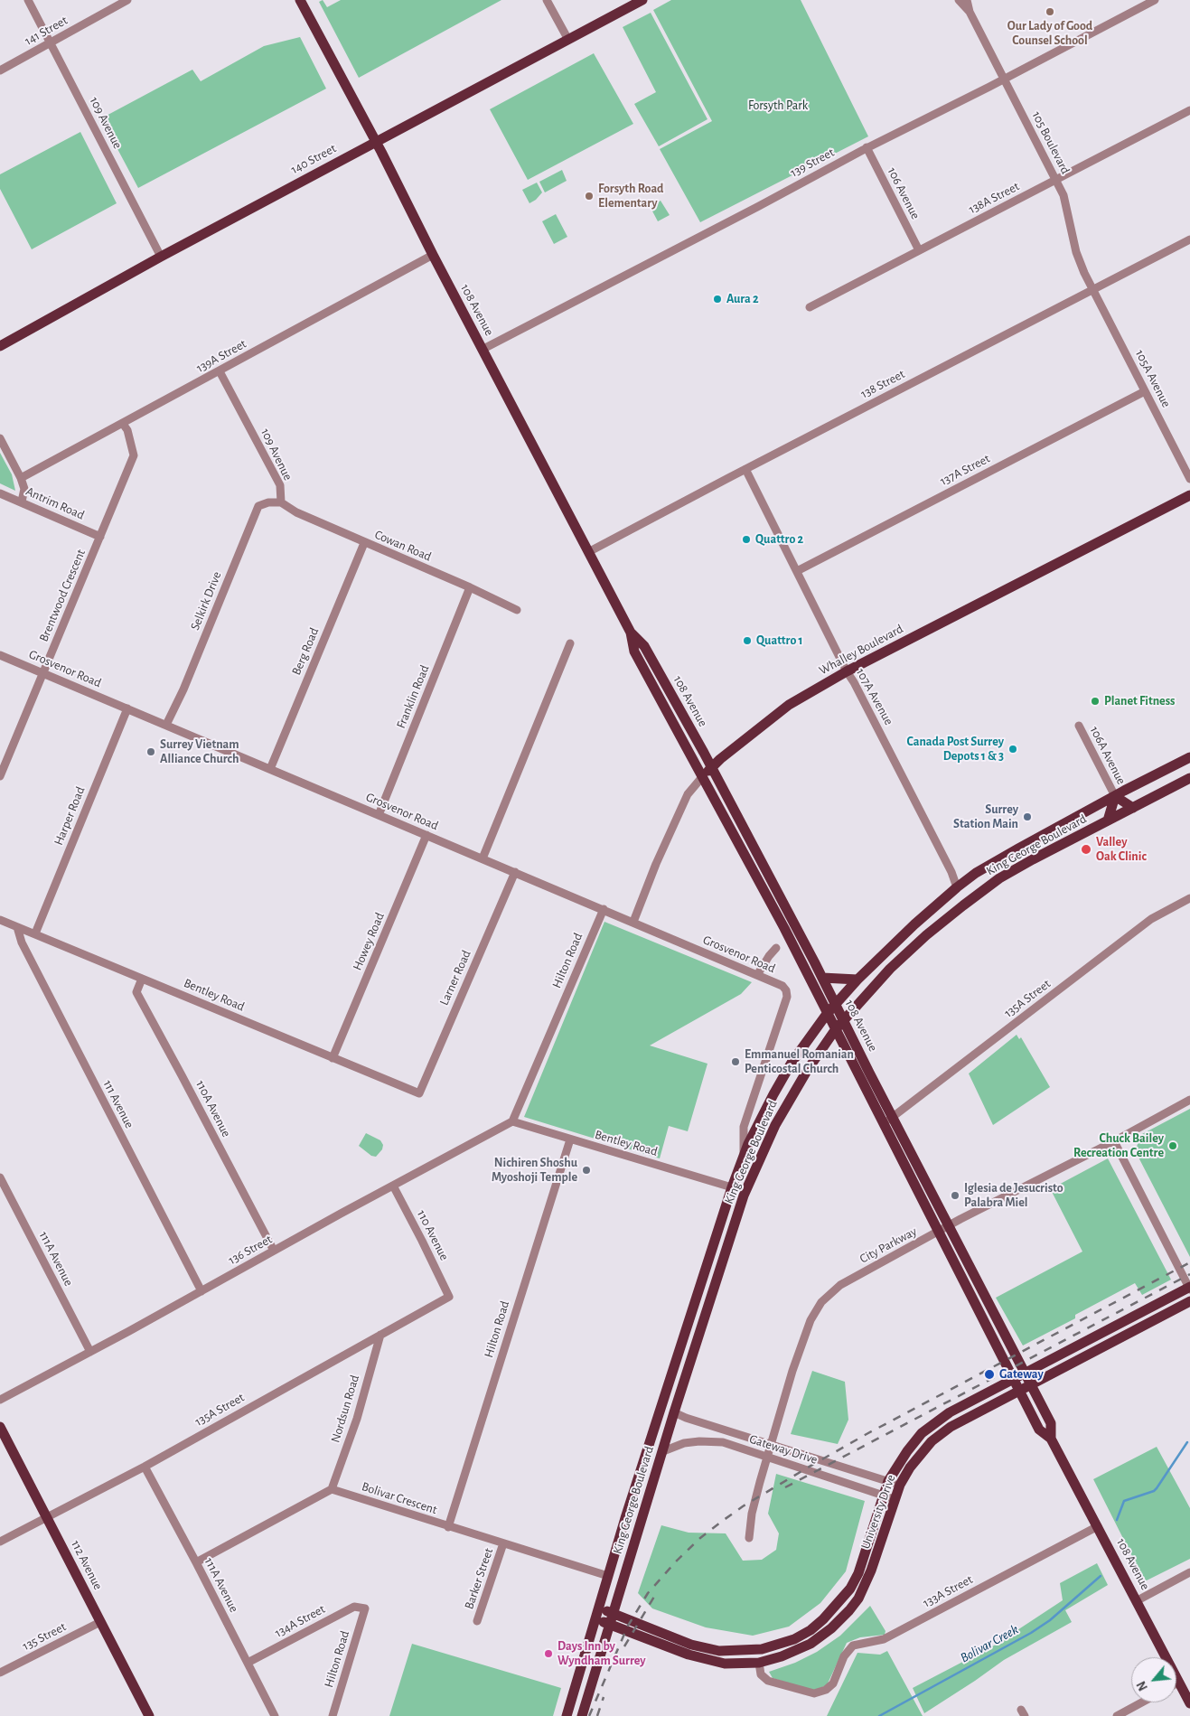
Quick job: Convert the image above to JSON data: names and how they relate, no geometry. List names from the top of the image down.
{
  "streets": {
    "main road": [
      "140 Street",
      "108 Avenue",
      "Whalley Boulevard",
      "King George Boulevard",
      "University Drive",
      "112 Avenue"
    ],
    "street": [
      "141 Street",
      "109 Avenue",
      "105 Boulevard",
      "139 Street",
      "106 Avenue",
      "138A Street",
      "139A Street",
      "105A Avenue",
      "138 Street",
      "137A Street",
      "Antrim Road",
      "Cowan Road",
      "Brentwood Crescent",
      "Selkirk Drive",
      "Berg Road",
      "Grosvenor Road",
      "Franklin Road",
      "107A Avenue",
      "106A Avenue",
      "Harper Road",
      "Howey Road",
      "Hilton Road",
      "Larner Road",
      "Bentley Road",
      "135A Street",
      "111 Avenue",
      "110A Avenue",
      "110 Avenue",
      "City Parkway",
      "136 Street",
      "111A Avenue",
      "Nordsun Road",
      "Gateway Drive",
      "Bolivar Crescent",
      "Barker Street",
      "133A Street",
      "134A Street",
      "135 Street"
    ]
  },
  "crossings": [
    ["141 Street", "109 Avenue"],
    ["109 Avenue", "140 Street"],
    ["109 Avenue", "139A Street"],
    ["109 Avenue", "Cowan Road"],
    ["109 Avenue", "Selkirk Drive"],
    ["105 Boulevard", "139 Street"],
    ["105 Boulevard", "138A Street"],
    ["105 Boulevard", "105A Avenue"],
    ["105 Boulevard", "138 Street"],
    ["140 Street", "108 Avenue"],
    ["139 Street", "106 Avenue"],
    ["139 Street", "108 Avenue"],
    ["106 Avenue", "138A Street"],
    ["108 Avenue", "139A Street"],
    ["108 Avenue", "138 Street"],
    ["108 Avenue", "Whalley Boulevard"],
    ["108 Avenue", "King George Boulevard"],
    ["108 Avenue", "135A Street"],
    ["108 Avenue", "City Parkway"],
    ["108 Avenue", "University Drive"],
    ["108 Avenue", "133A Street"],
    ["139A Street", "Brentwood Crescent"],
    ["105A Avenue", "138 Street"],
    ["105A Avenue", "137A Street"],
    ["138 Street", "107A Avenue"],
    ["137A Street", "107A Avenue"],
    ["Antrim Road", "Brentwood Crescent"],
    ["Cowan Road", "Selkirk Drive"],
    ["Cowan Road", "Berg Road"],
    ["Cowan Road", "Franklin Road"],
    ["Brentwood Crescent", "Grosvenor Road"],
    ["Selkirk Drive", "Grosvenor Road"],
    ["Whalley Boulevard", "Grosvenor Road"],
    ["Whalley Boulevard", "107A Avenue"],
    ["Berg Road", "Grosvenor Road"],
    ["Grosvenor Road", "Franklin Road"],
    ["Grosvenor Road", "Harper Road"],
    ["Grosvenor Road", "King George Boulevard"],
    ["Grosvenor Road", "Howey Road"],
    ["Grosvenor Road", "Hilton Road"],
    ["Grosvenor Road", "Larner Road"],
    ["107A Avenue", "King George Boulevard"],
    ["106A Avenue", "King George Boulevard"],
    ["Harper Road", "Bentley Road"],
    ["King George Boulevard", "Bentley Road"],
    ["King George Boulevard", "Gateway Drive"],
    ["King George Boulevard", "Bolivar Crescent"],
    ["King George Boulevard", "University Drive"],
    ["Howey Road", "Bentley Road"],
    ["Hilton Road", "Bentley Road"],
    ["Hilton Road", "136 Street"],
    ["Hilton Road", "Bolivar Crescent"],
    ["Hilton Road", "134A Street"],
    ["Larner Road", "Bentley Road"],
    ["Bentley Road", "111 Avenue"],
    ["Bentley Road", "110A Avenue"],
    ["Bentley Road", "136 Street"],
    ["135A Street", "110 Avenue"],
    ["135A Street", "111A Avenue"],
    ["135A Street", "Nordsun Road"],
    ["135A Street", "112 Avenue"],
    ["111 Avenue", "136 Street"],
    ["110A Avenue", "136 Street"],
    ["110 Avenue", "136 Street"],
    ["City Parkway", "Gateway Drive"],
    ["136 Street", "111A Avenue"],
    ["111A Avenue", "134A Street"],
    ["Nordsun Road", "Bolivar Crescent"],
    ["Gateway Drive", "University Drive"],
    ["Bolivar Crescent", "Barker Street"],
    ["University Drive", "133A Street"],
    ["112 Avenue", "135 Street"]
  ],
  "water": ["Bolivar Creek"],
  "parks": ["Forsyth Park"],
  "places": [
    "Our Lady of Good Counsel School",
    "Forsyth Road Elementary",
    "Aura 2",
    "Quattro 2",
    "Quattro 1",
    "Planet Fitness",
    "Canada Post Surrey Depots 1 & 3",
    "Surrey Vietnam Alliance Church",
    "Surrey Station Main",
    "Valley Oak Clinic",
    "Emmanuel Romanian Penticostal Church",
    "Chuck Bailey Recreation Centre",
    "Nichiren Shoshu Myoshoji Temple",
    "Iglesia de Jesucristo Palabra Miel",
    "Gateway",
    "Days Inn by Wyndham Surrey"
  ],
  "north": "bottom left"
}
